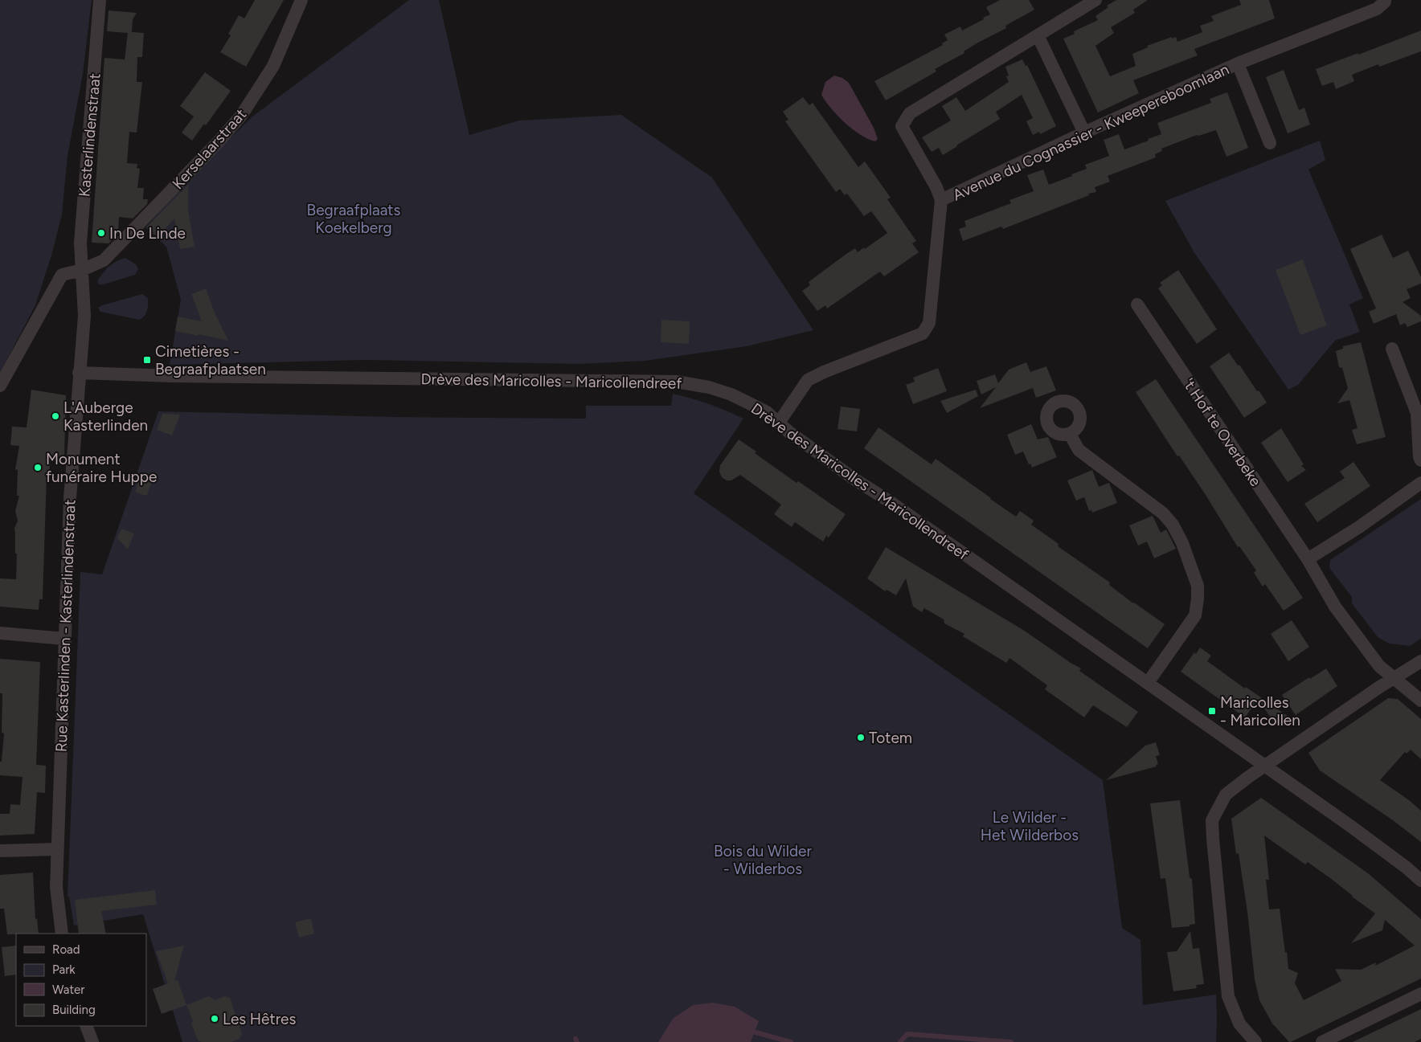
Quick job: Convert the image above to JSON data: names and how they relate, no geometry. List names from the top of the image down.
{
  "streets": {
    "street": [
      "Avenue du Cognassier - Kweepereboomlaan",
      "Kasterlindenstraat",
      "Kerselaarstraat",
      "Drève des Maricolles - Maricollendreef",
      "'t Hof te Overbeke",
      "Rue Kasterlinden - Kasterlindenstraat"
    ]
  },
  "crossings": [
    ["Avenue du Cognassier - Kweepereboomlaan", "Drève des Maricolles - Maricollendreef"],
    ["Kasterlindenstraat", "Kerselaarstraat"],
    ["Kasterlindenstraat", "Rue Kasterlinden - Kasterlindenstraat"],
    ["Kerselaarstraat", "Rue Kasterlinden - Kasterlindenstraat"],
    ["Drève des Maricolles - Maricollendreef", "Rue Kasterlinden - Kasterlindenstraat"]
  ],
  "parks": ["Begraafplaats Koekelberg", "Le Wilder - Het Wilderbos", "Bois du Wilder - Wilderbos"],
  "places": {
    "other": [
      "In De Linde",
      "L'Auberge Kasterlinden",
      "Monument funéraire Huppe",
      "Totem",
      "Les Hêtres"
    ],
    "transit": ["Cimetières - Begraafplaatsen", "Maricolles - Maricollen"]
  },
  "legend": [
    "Road",
    "Park",
    "Water",
    "Building"
  ]
}
